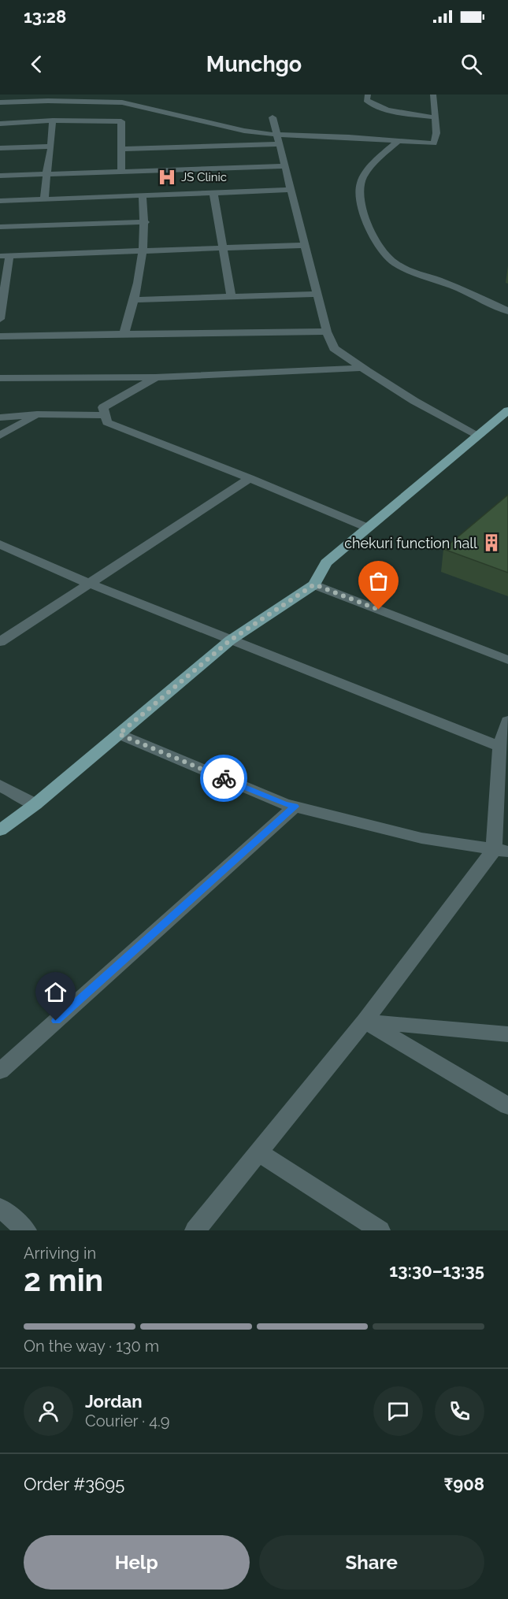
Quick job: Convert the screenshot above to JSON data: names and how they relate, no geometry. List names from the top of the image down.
{
  "places": {
    "hospital": ["JS Clinic"],
    "building": ["chekuri function hall"]
  },
  "page": {
    "status": "13:28",
    "header": "Munchgo",
    "heading": ["2 min", "Arriving in", "13:30–13:35"],
    "panel": [
      "Jordan",
      "Courier · 4.9",
      "Order #3695",
      "₹908"
    ],
    "bar": "On the way · 130 m",
    "buttons": ["Help", "Share"]
  }
}
